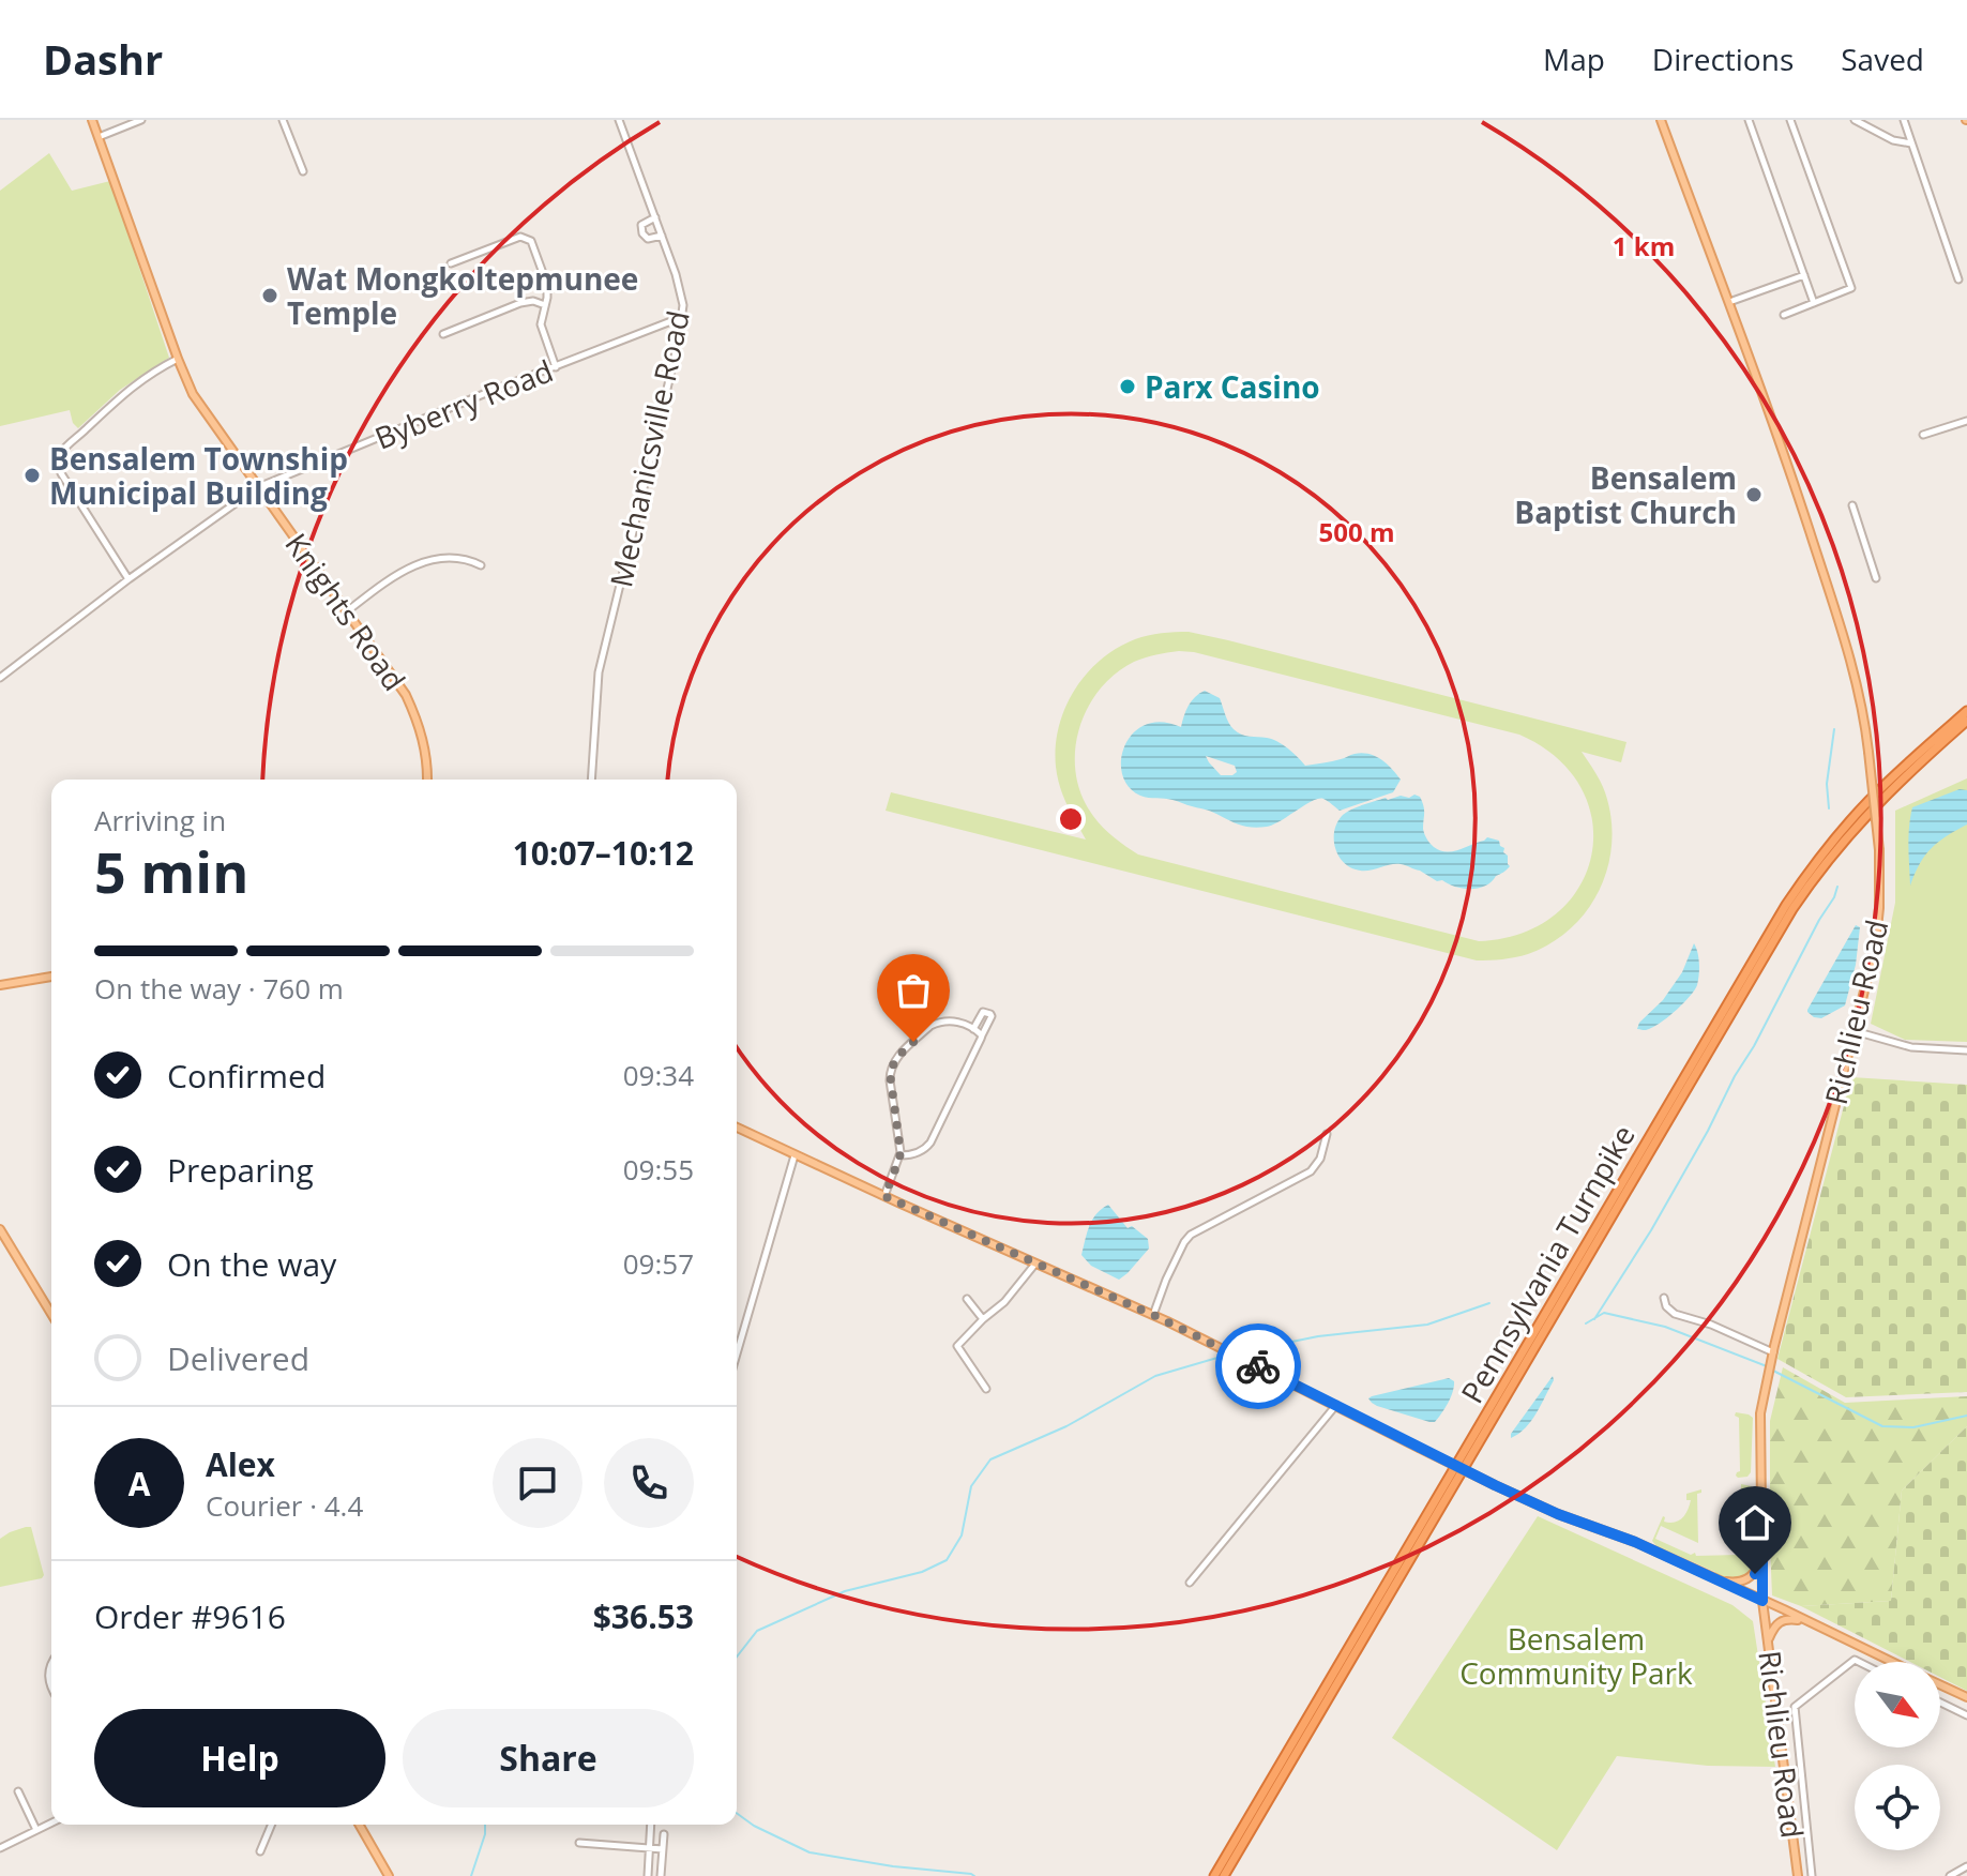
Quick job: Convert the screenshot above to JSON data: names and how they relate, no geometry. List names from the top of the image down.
{
  "streets": {
    "highway": ["Pennsylvania Turnpike"],
    "main road": ["Knights Road", "Richlieu Road"],
    "street": ["Byberry Road", "Mechanicsville Road"]
  },
  "crossings": [
    ["Byberry Road", "Mechanicsville Road"],
    ["Byberry Road", "Knights Road"]
  ],
  "parks": ["Bensalem Community Park"],
  "places": [
    "Wat Mongkoltepmunee Temple",
    "Parx Casino",
    "Bensalem Township Municipal Building",
    "Bensalem Baptist Church"
  ],
  "north": "bottom right",
  "page": {
    "header": "Dashr",
    "nav": ["Map", "Directions", "Saved"],
    "heading": ["5 min", "Arriving in", "10:07–10:12"],
    "panel": [
      "Alex",
      "Courier · 4.4",
      "Order #9616",
      "$36.53"
    ],
    "bar": "On the way · 760 m",
    "list": [
      ["Confirmed", "09:34"],
      ["Preparing", "09:55"],
      ["On the way", "09:57"],
      "Delivered"
    ],
    "round": "A",
    "buttons": ["Help", "Share"]
  },
  "rings": ["1 km", "500 m"]
}
